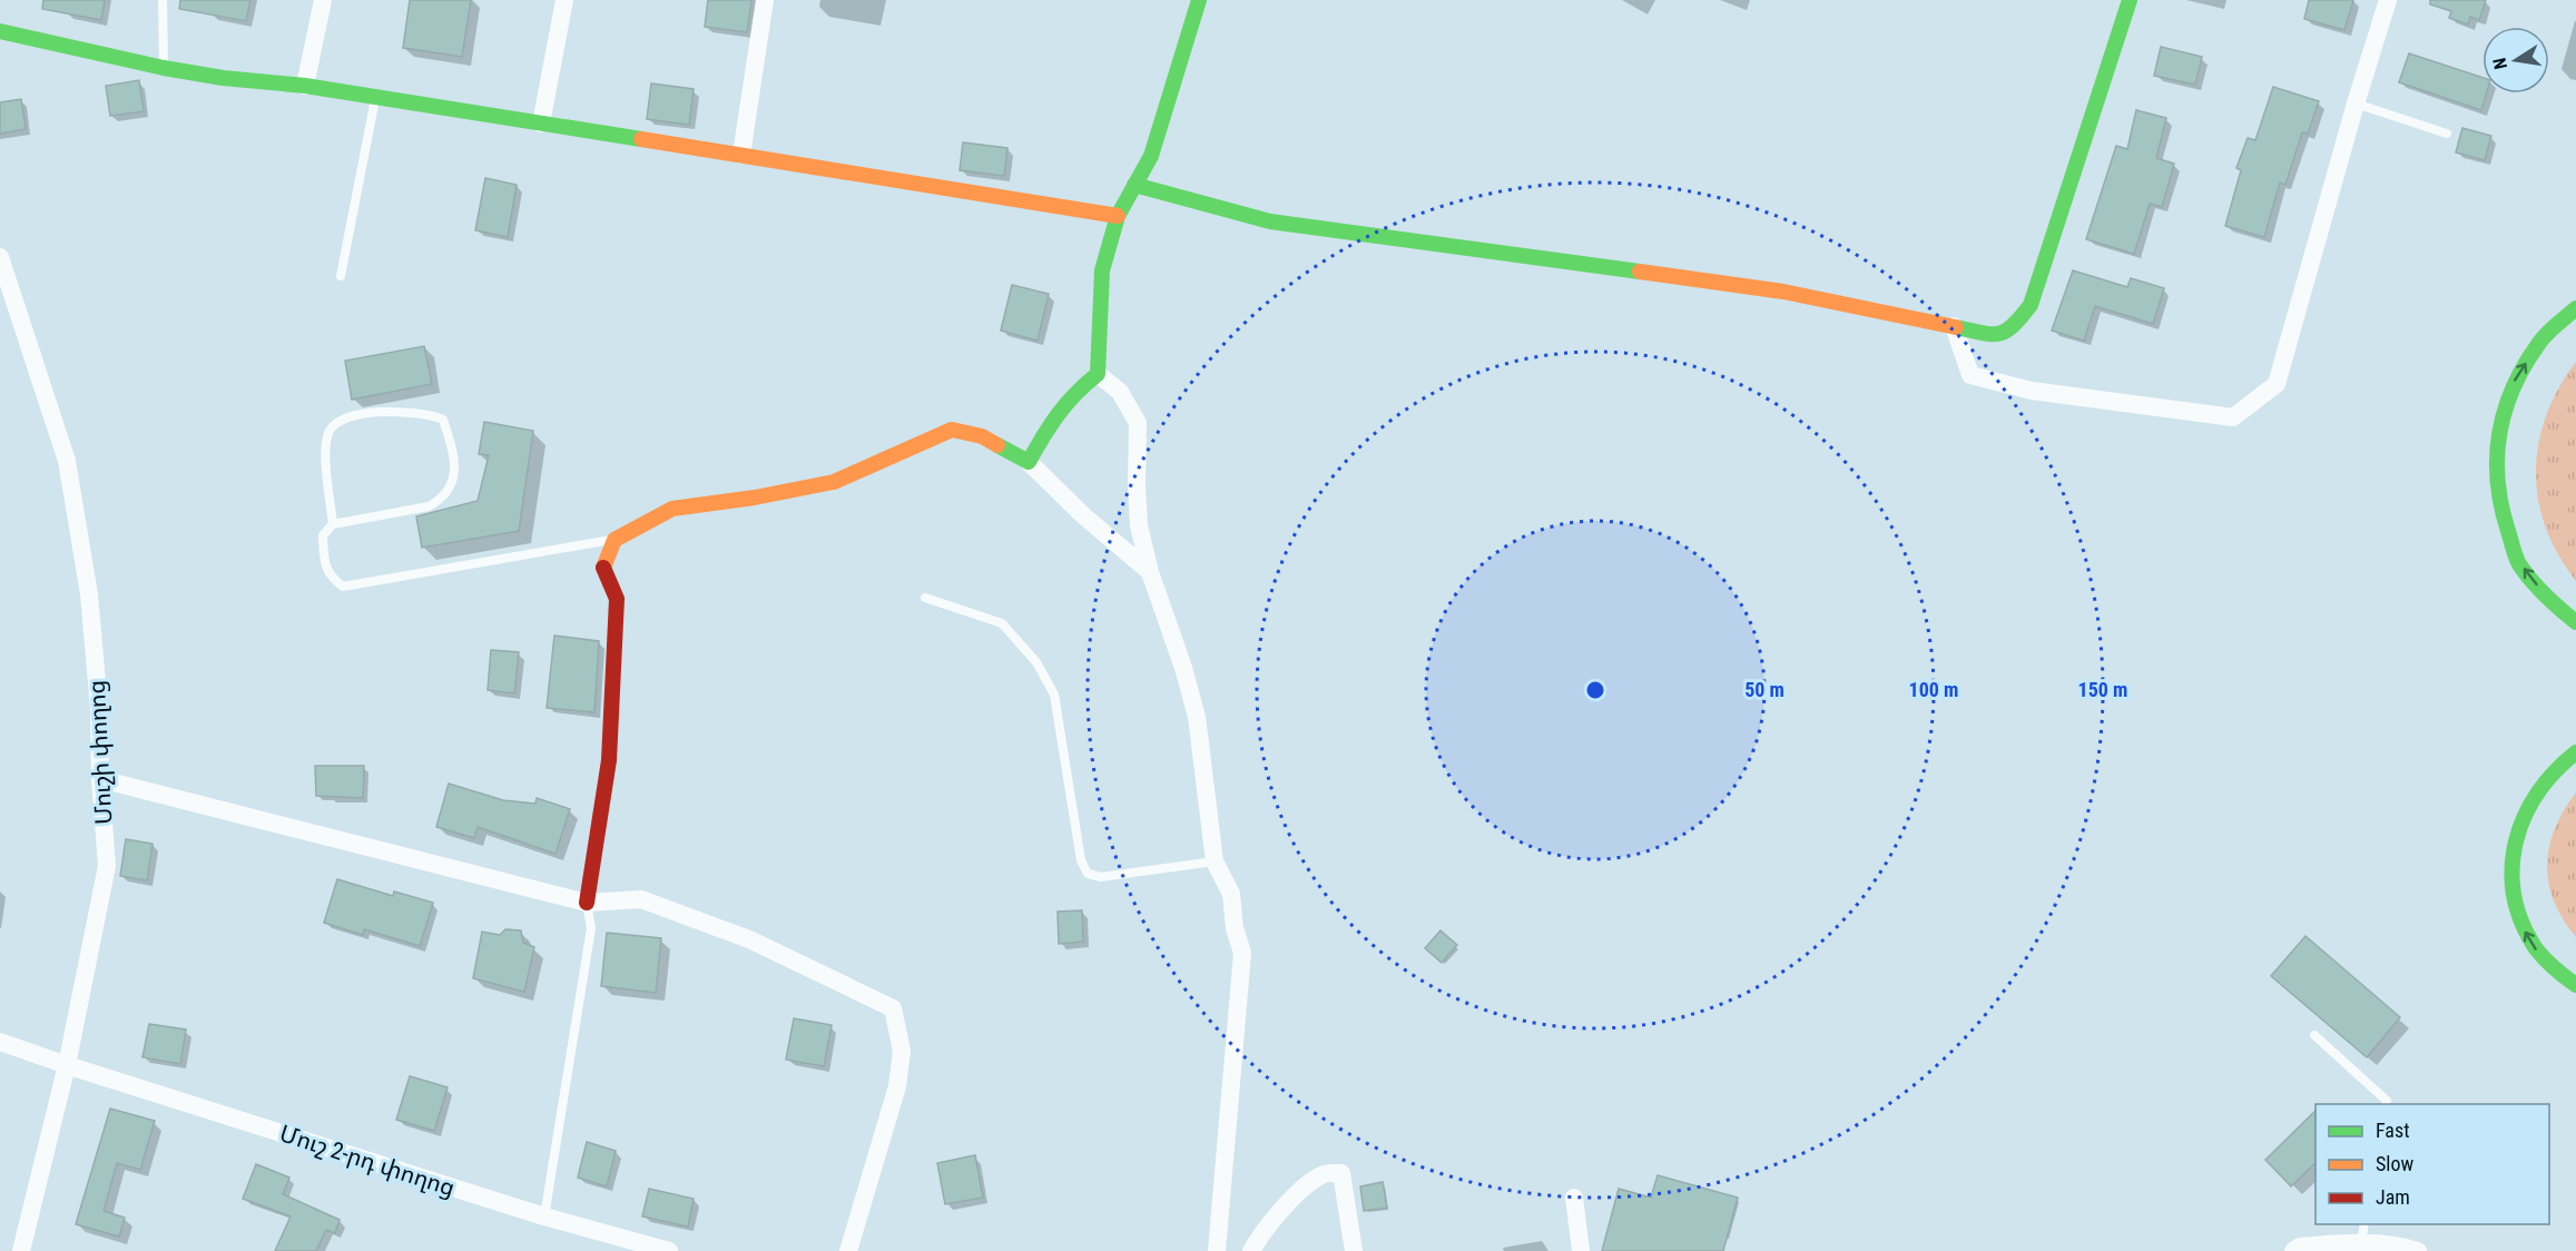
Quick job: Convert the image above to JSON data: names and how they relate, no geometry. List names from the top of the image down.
{
  "streets": {
    "street": ["Մուշի փողոց", "Մուշ 2-րդ փողոց"]
  },
  "crossings": [
    ["Մուշի փողոց", "Մուշ 2-րդ փողոց"]
  ],
  "legend": ["Fast", "Slow", "Jam"],
  "north": "left",
  "rings": ["50 m", "100 m", "150 m"]
}
